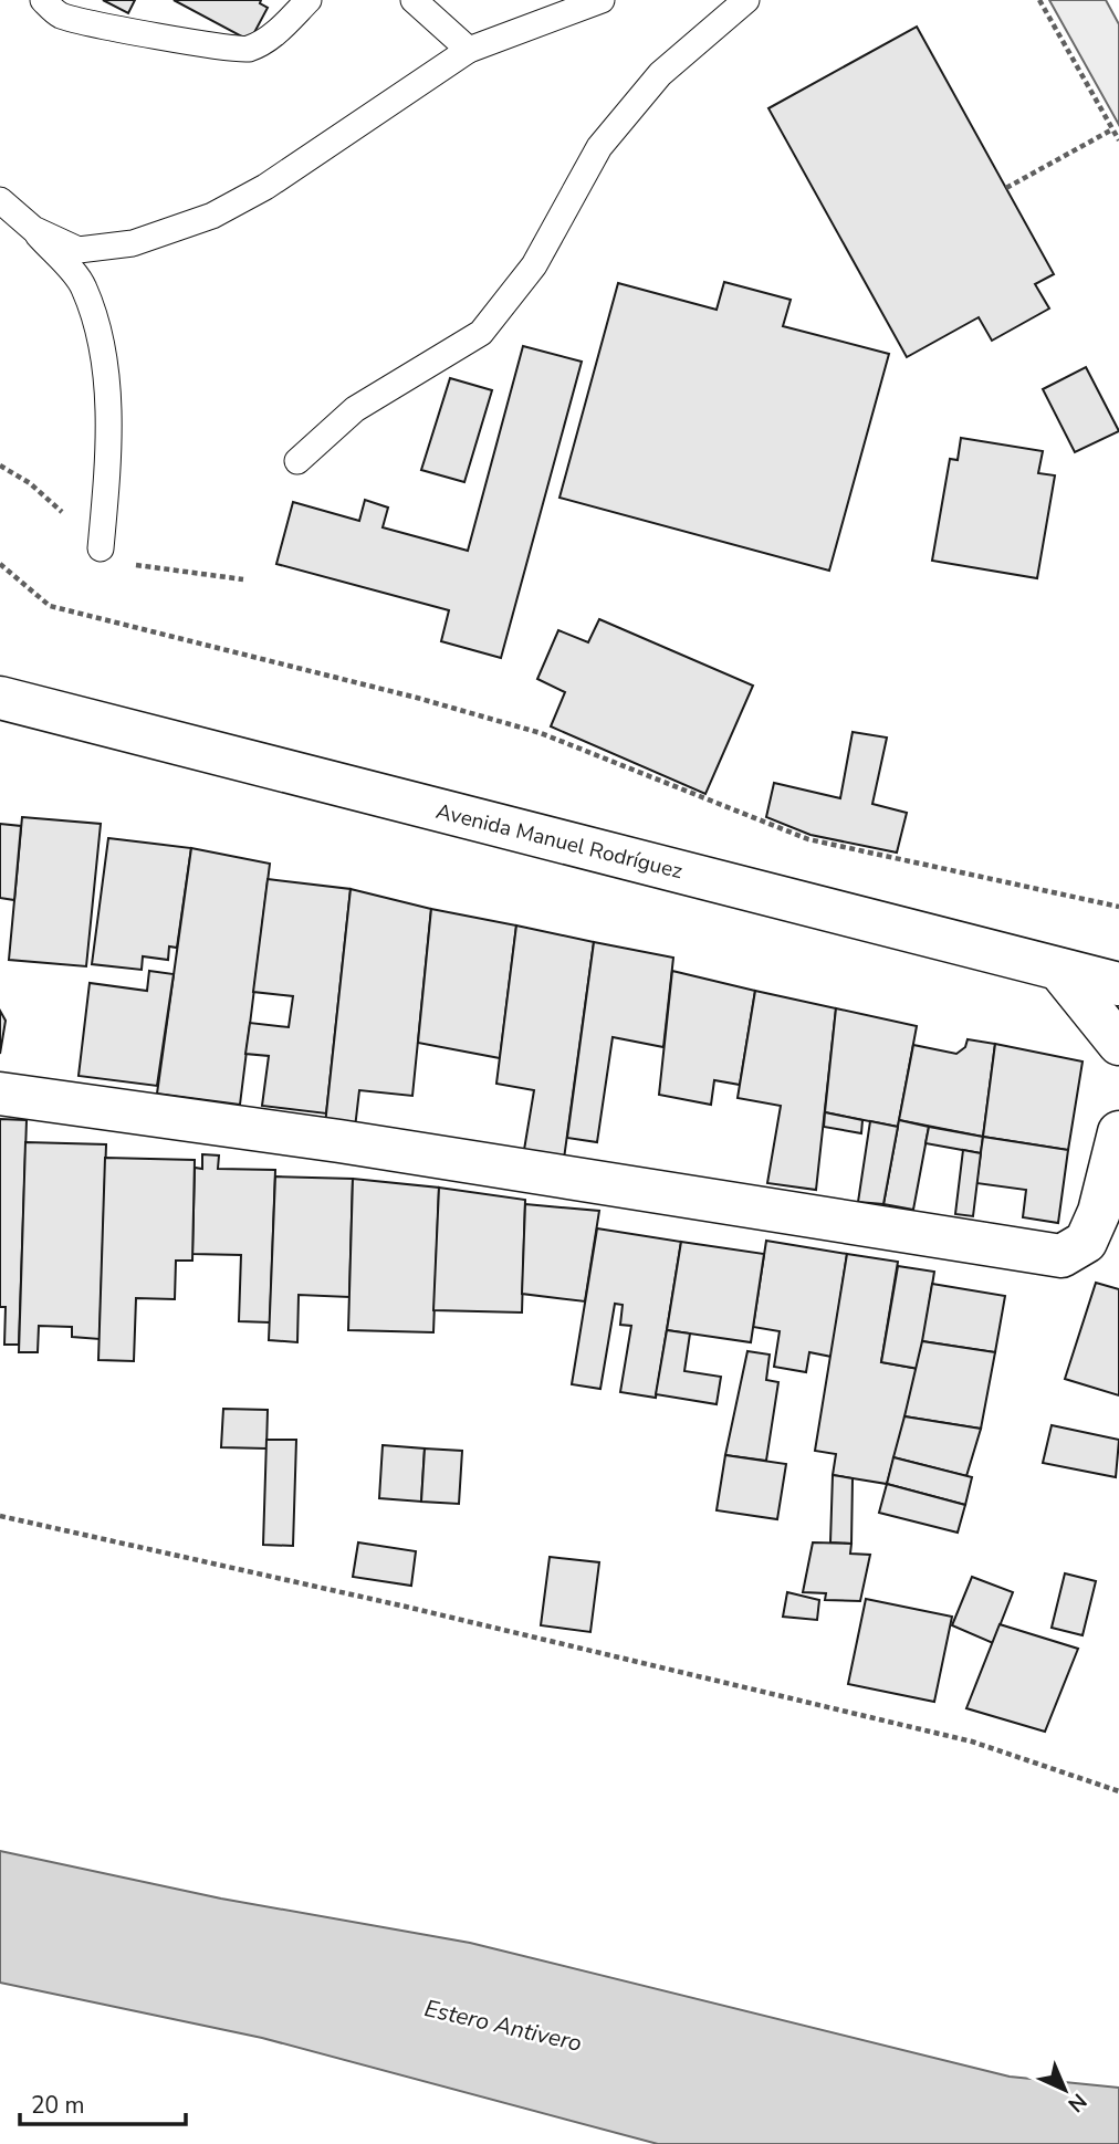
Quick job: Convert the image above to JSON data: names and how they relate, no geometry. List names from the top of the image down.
{
  "streets": {
    "street": ["Avenida Manuel Rodríguez"]
  },
  "water": ["Estero Antivero"],
  "scale_bar": "20 m",
  "north": "bottom right"
}
